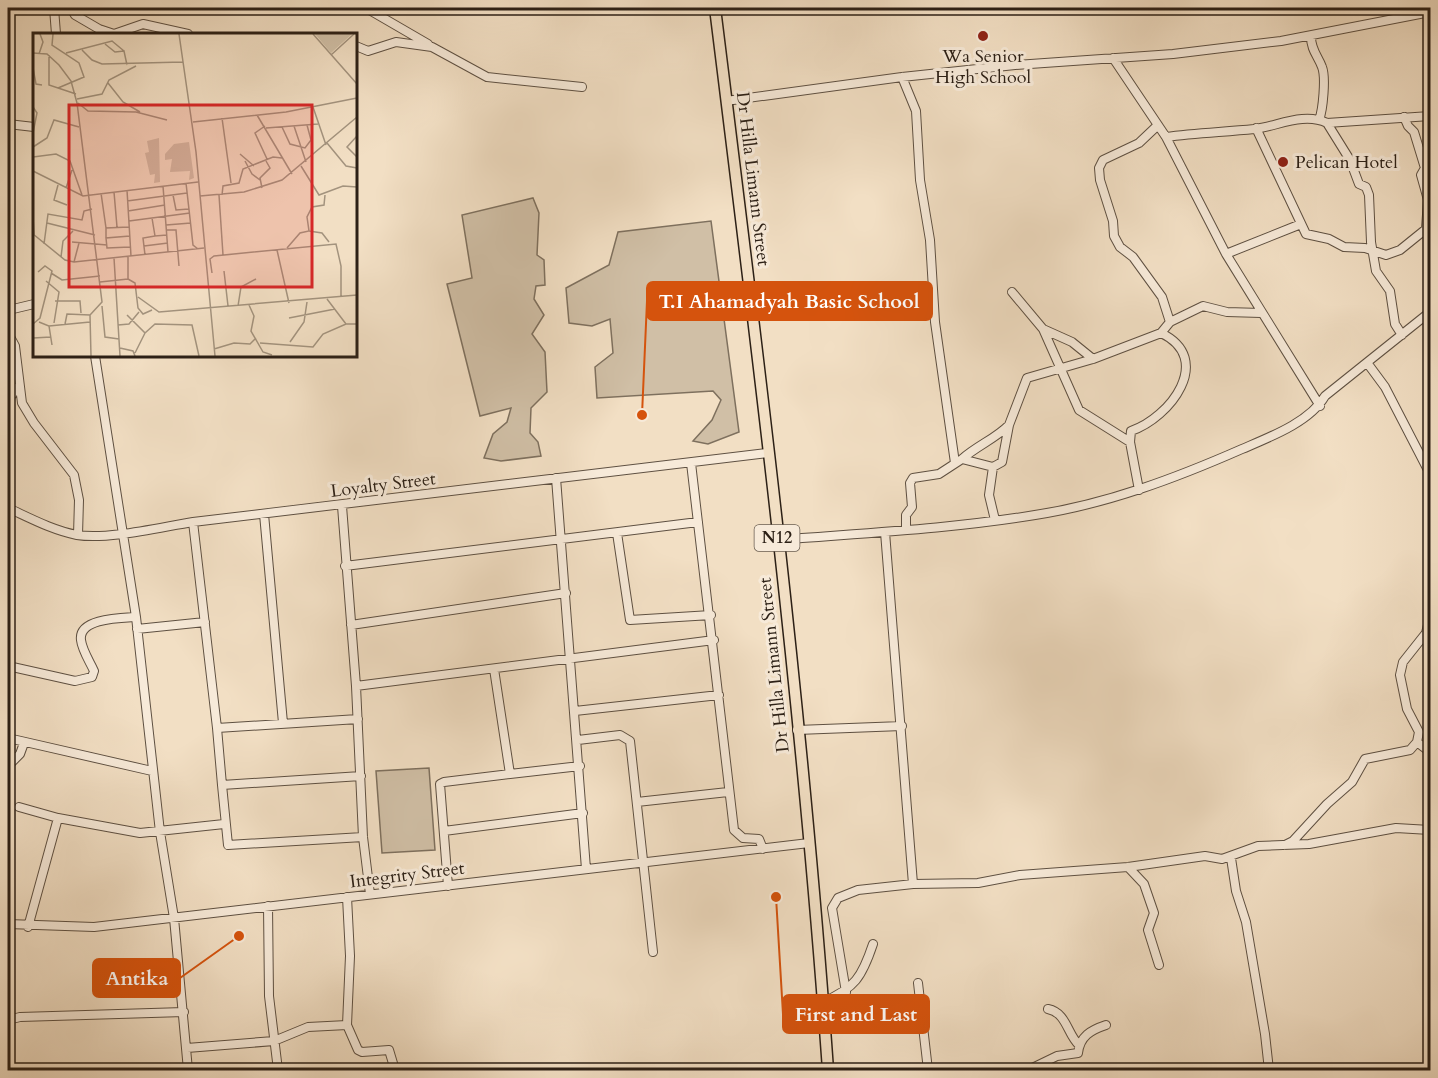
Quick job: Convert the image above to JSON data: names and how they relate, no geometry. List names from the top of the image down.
{
  "streets": {
    "highway": ["Dr Hilla Limann Street", "N12"],
    "street": ["Loyalty Street", "Integrity Street"]
  },
  "crossings": [
    ["Dr Hilla Limann Street", "Loyalty Street"],
    ["Dr Hilla Limann Street", "Integrity Street"]
  ],
  "places": [
    "Wa Senior High School",
    "Pelican Hotel",
    "T.I Ahamadyah Basic School",
    "First and Last",
    "Antika"
  ]
}
